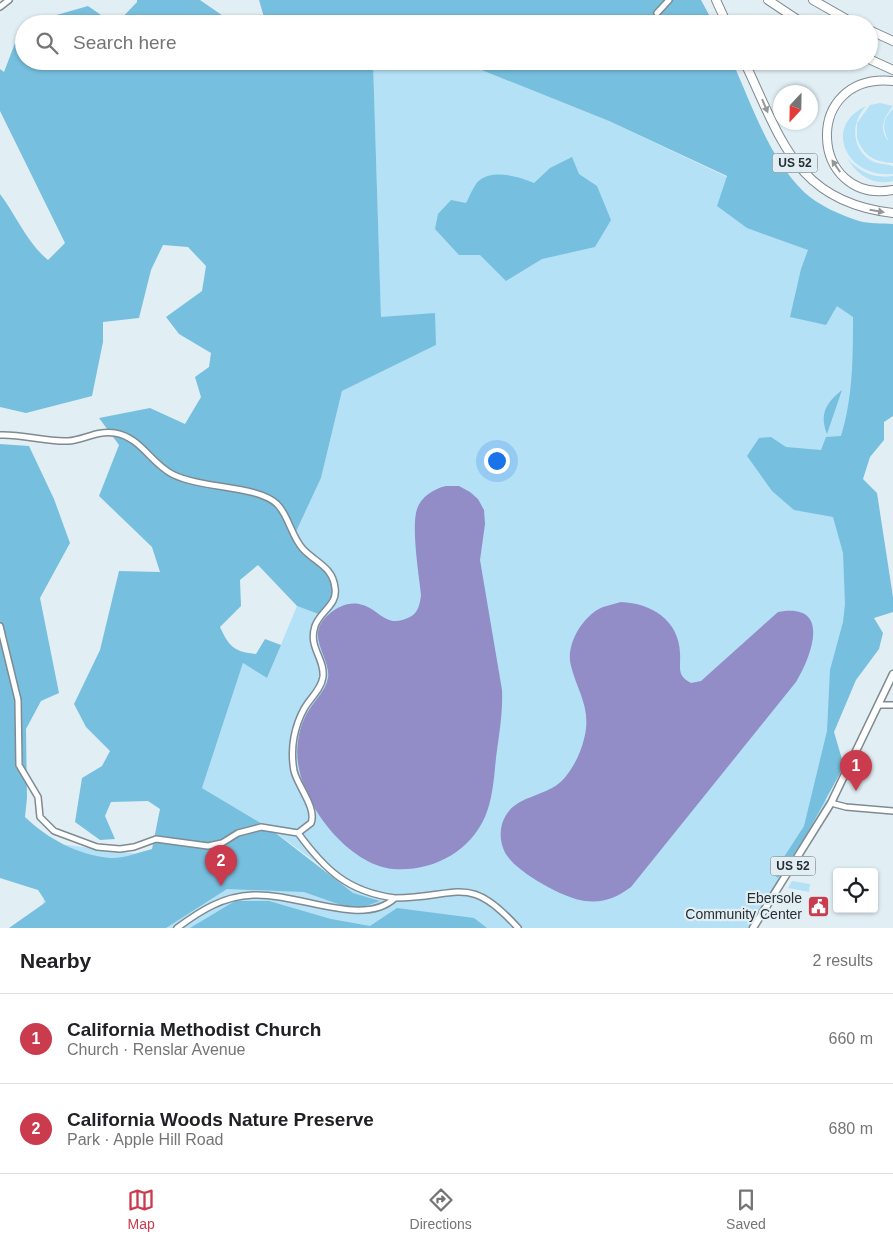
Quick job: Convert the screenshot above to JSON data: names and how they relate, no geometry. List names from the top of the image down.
{
  "streets": {
    "highway": ["US 52"]
  },
  "places": {
    "public building": ["Ebersole Community Center"]
  },
  "north": "bottom",
  "page": {
    "search": "Search here",
    "pins": ["1", "2"],
    "heading": ["Nearby", "2 results"],
    "list": [
      {
        "mark": "1",
        "name": "California Methodist Church",
        "note": "Church · Renslar Avenue",
        "value": "660 m"
      },
      {
        "mark": "2",
        "name": "California Woods Nature Preserve",
        "note": "Park · Apple Hill Road",
        "value": "680 m"
      }
    ],
    "nav": ["Map", "Directions", "Saved"]
  }
}
